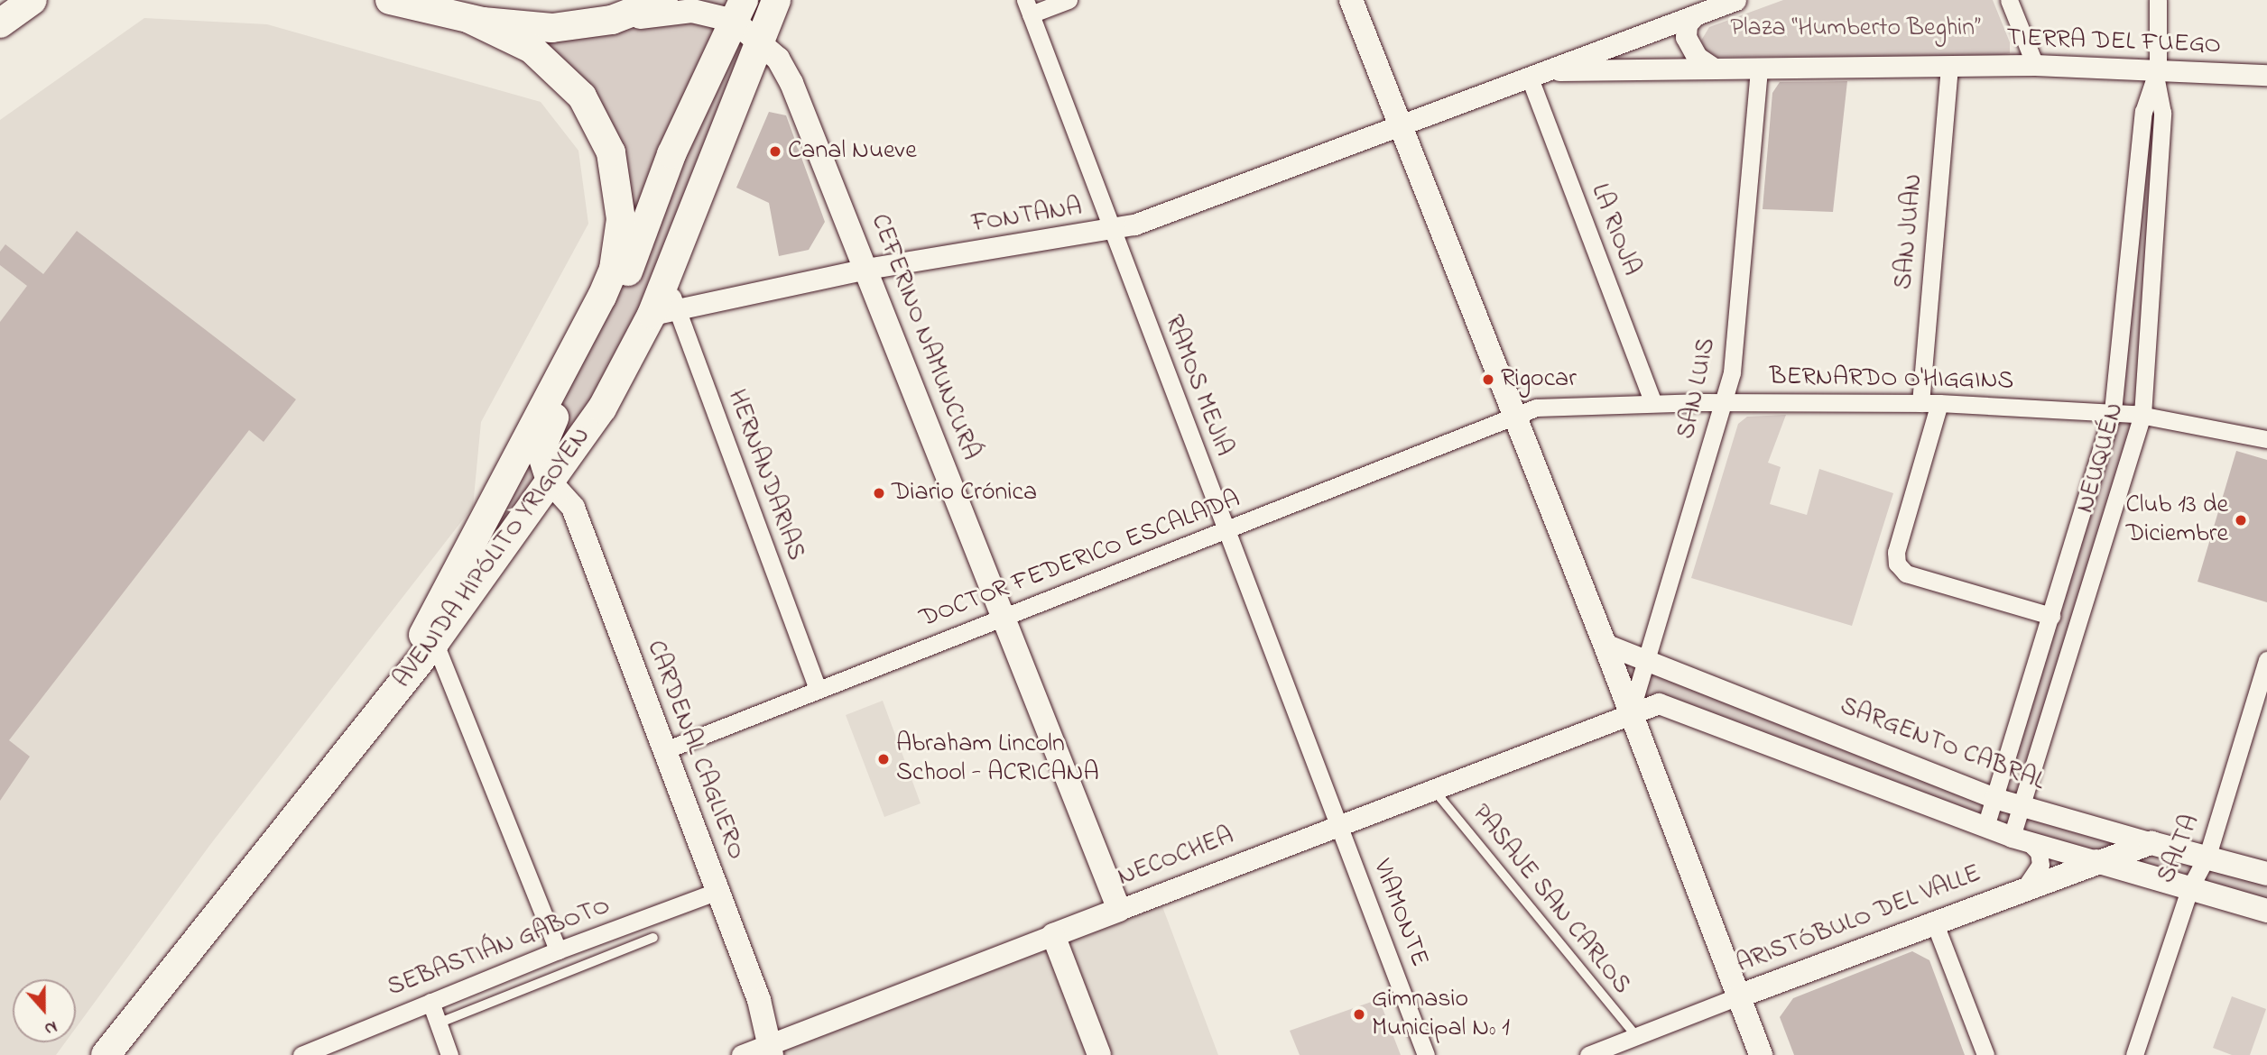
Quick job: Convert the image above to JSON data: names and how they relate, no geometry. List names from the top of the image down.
{
  "streets": {
    "highway": ["AVENIDA HIPÓLITO YRIGOYEN"],
    "main road": [
      "CEFERINO NAMUNCURÁ",
      "SARGENTO CABRAL",
      "CARDENAL CAGLIERO",
      "NECOCHEA",
      "ARISTÓBULO DEL VALLE"
    ],
    "street": [
      "TIERRA DEL FUEGO",
      "FONTANA",
      "LA RIOJA",
      "SAN JUAN",
      "BERNARDO O'HIGGINS",
      "RAMOS MEJIA",
      "SAN LUIS",
      "NEUQUÉN",
      "HERNANDARIAS",
      "DOCTOR FEDERICO ESCALADA",
      "SALTA",
      "VIAMONTE",
      "SEBASTIÁN GABOTO"
    ],
    "lane": ["PASAJE SAN CARLOS"]
  },
  "crossings": [
    ["TIERRA DEL FUEGO", "FONTANA"],
    ["TIERRA DEL FUEGO", "LA RIOJA"],
    ["TIERRA DEL FUEGO", "SAN JUAN"],
    ["TIERRA DEL FUEGO", "SAN LUIS"],
    ["TIERRA DEL FUEGO", "NEUQUÉN"],
    ["FONTANA", "LA RIOJA"],
    ["FONTANA", "CEFERINO NAMUNCURÁ"],
    ["FONTANA", "RAMOS MEJIA"],
    ["FONTANA", "HERNANDARIAS"],
    ["FONTANA", "AVENIDA HIPÓLITO YRIGOYEN"],
    ["LA RIOJA", "BERNARDO O'HIGGINS"],
    ["SAN JUAN", "BERNARDO O'HIGGINS"],
    ["CEFERINO NAMUNCURÁ", "AVENIDA HIPÓLITO YRIGOYEN"],
    ["CEFERINO NAMUNCURÁ", "DOCTOR FEDERICO ESCALADA"],
    ["CEFERINO NAMUNCURÁ", "NECOCHEA"],
    ["BERNARDO O'HIGGINS", "SAN LUIS"],
    ["BERNARDO O'HIGGINS", "NEUQUÉN"],
    ["BERNARDO O'HIGGINS", "DOCTOR FEDERICO ESCALADA"],
    ["RAMOS MEJIA", "DOCTOR FEDERICO ESCALADA"],
    ["RAMOS MEJIA", "NECOCHEA"],
    ["RAMOS MEJIA", "VIAMONTE"],
    ["SAN LUIS", "SARGENTO CABRAL"],
    ["SAN LUIS", "NECOCHEA"],
    ["NEUQUÉN", "SARGENTO CABRAL"],
    ["NEUQUÉN", "NECOCHEA"],
    ["HERNANDARIAS", "AVENIDA HIPÓLITO YRIGOYEN"],
    ["HERNANDARIAS", "DOCTOR FEDERICO ESCALADA"],
    ["AVENIDA HIPÓLITO YRIGOYEN", "CARDENAL CAGLIERO"],
    ["DOCTOR FEDERICO ESCALADA", "CARDENAL CAGLIERO"],
    ["SARGENTO CABRAL", "SALTA"],
    ["SARGENTO CABRAL", "ARISTÓBULO DEL VALLE"],
    ["CARDENAL CAGLIERO", "NECOCHEA"],
    ["CARDENAL CAGLIERO", "SEBASTIÁN GABOTO"],
    ["NECOCHEA", "PASAJE SAN CARLOS"],
    ["NECOCHEA", "VIAMONTE"],
    ["NECOCHEA", "ARISTÓBULO DEL VALLE"],
    ["PASAJE SAN CARLOS", "ARISTÓBULO DEL VALLE"]
  ],
  "parks": ["Plaza “Humberto Beghin”"],
  "places": [
    "Canal Nueve",
    "Rigocar",
    "Diario Crónica",
    "Club 13 de Diciembre",
    "Abraham Lincoln School - ACRICANA",
    "Gimnasio Municipal Nº 1"
  ],
  "north": "bottom"
}
